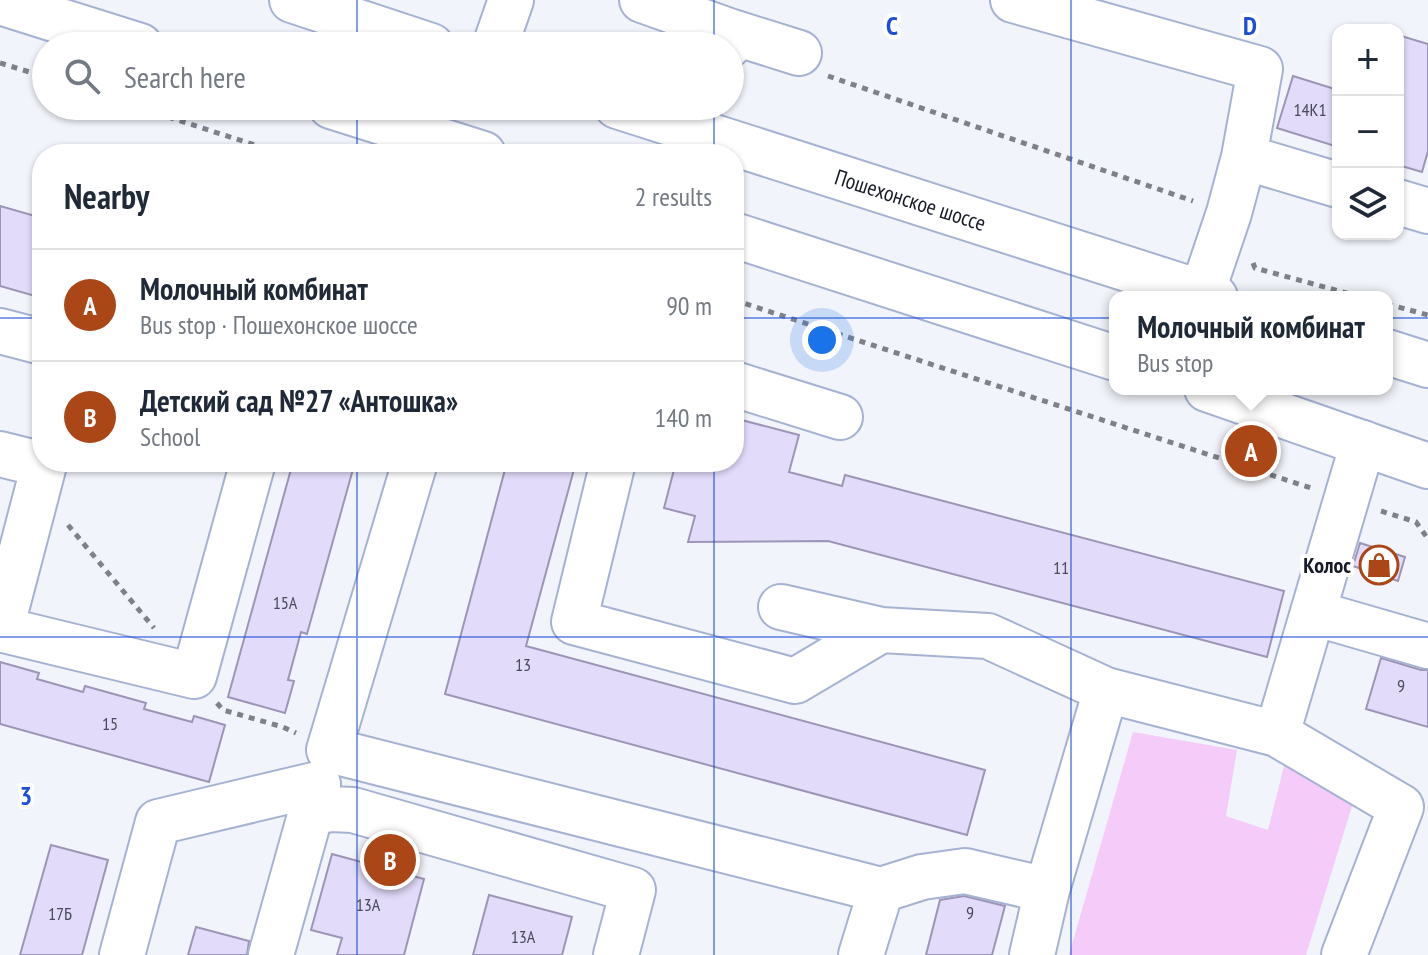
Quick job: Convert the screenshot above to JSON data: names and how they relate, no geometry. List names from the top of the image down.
{
  "streets": {
    "main road": ["Пошехонское шоссе"]
  },
  "places": {
    "shop": ["Колос"]
  },
  "house_numbers": [
    "14К1",
    "11",
    "15А",
    "13",
    "9",
    "15",
    "13А",
    "9",
    "17Б",
    "13А"
  ],
  "page": {
    "map_buttons": ["+", "−"],
    "search": "Search here",
    "heading": ["Nearby", "2 results"],
    "list": [
      {
        "mark": "A",
        "name": "Молочный комбинат",
        "note": "Bus stop · Пошехонское шоссе",
        "value": "90 m"
      },
      {
        "mark": "B",
        "name": "Детский сад №27 «Антошка»",
        "note": "School",
        "value": "140 m"
      }
    ],
    "popup": ["Молочный комбинат", "Bus stop"],
    "pins": ["A", "B"]
  },
  "grid": {
    "columns": ["C", "D"],
    "rows": ["3"]
  }
}
